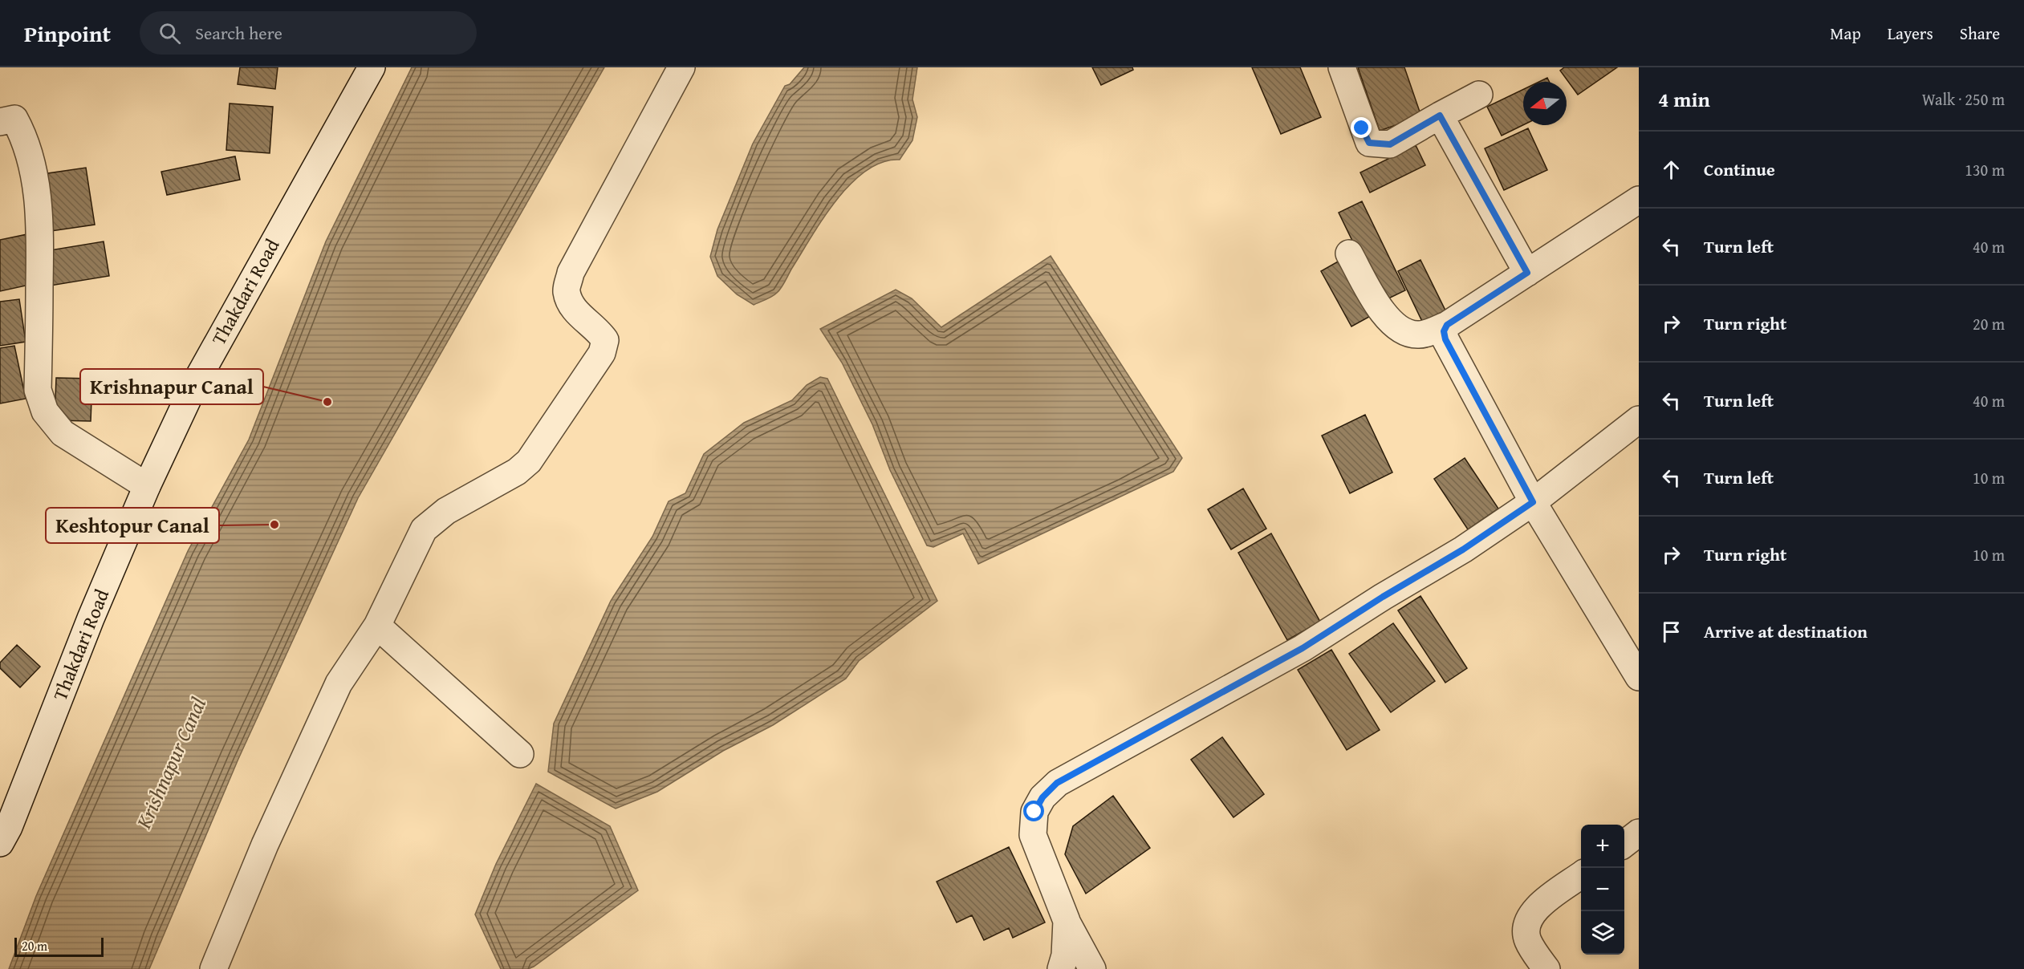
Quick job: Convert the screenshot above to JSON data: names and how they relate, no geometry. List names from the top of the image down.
{
  "streets": {
    "street": ["Thakdari Road"]
  },
  "water": ["Krishnapur Canal"],
  "places": ["Krishnapur Canal", "Keshtopur Canal"],
  "scale_bar": "20 m",
  "north": "left",
  "page": {
    "header": "Pinpoint",
    "search": "Search here",
    "nav": ["Map", "Layers", "Share"],
    "heading": ["4 min", "Walk · 250 m"],
    "list": [
      ["Continue", "130 m"],
      ["Turn left", "40 m"],
      ["Turn right", "20 m"],
      ["Turn left", "40 m"],
      ["Turn left", "10 m"],
      ["Turn right", "10 m"],
      "Arrive at destination"
    ],
    "map_buttons": ["+", "−"],
    "scale": "20 m"
  }
}
